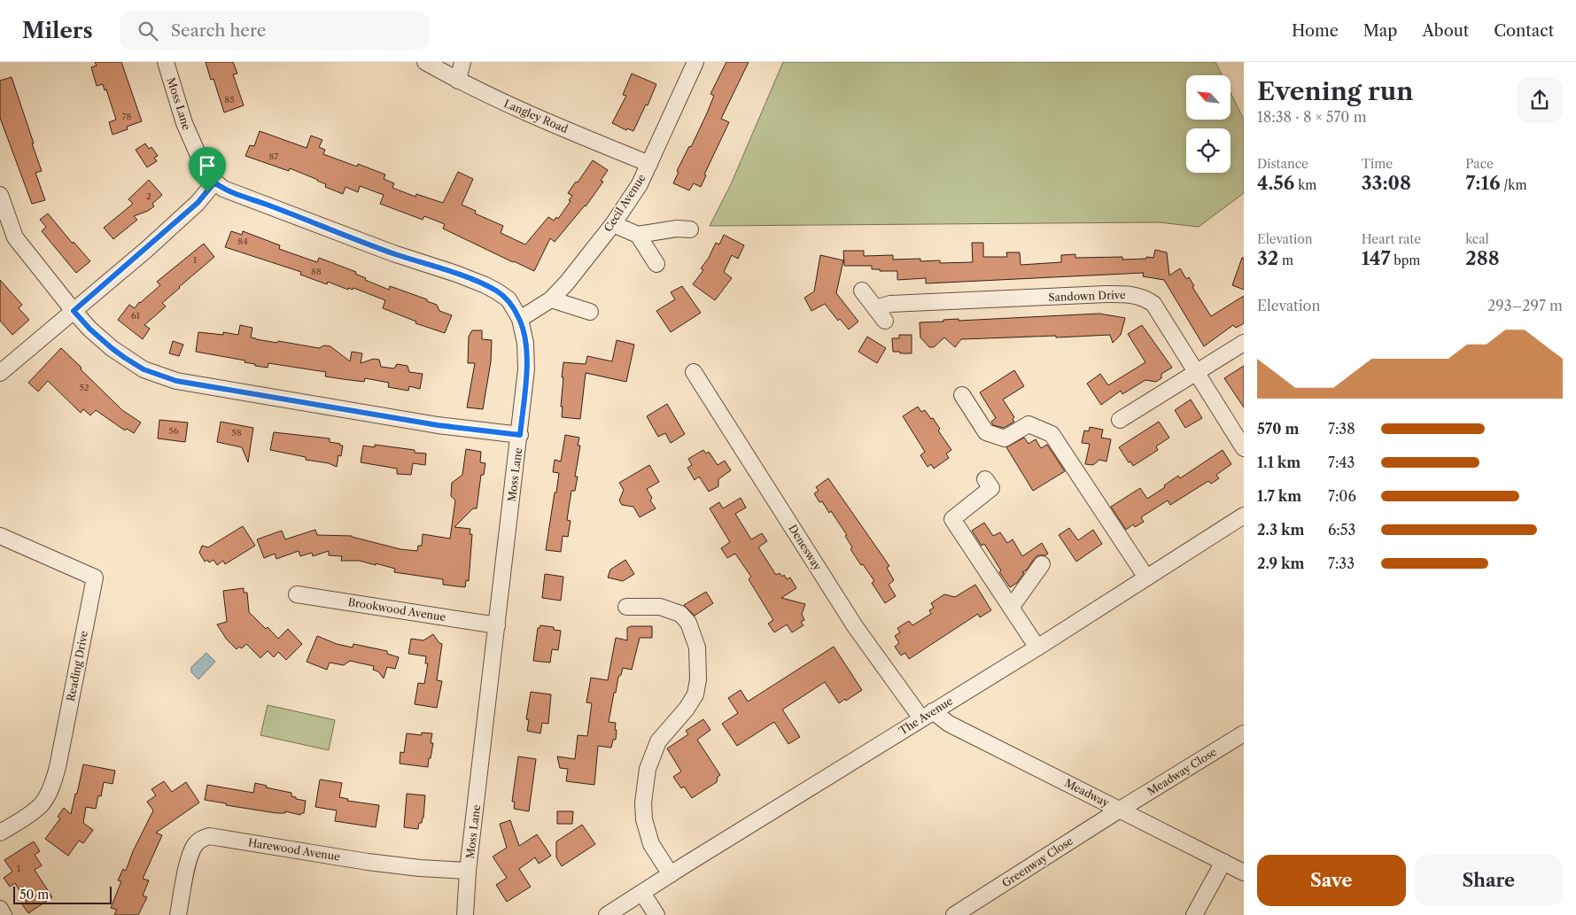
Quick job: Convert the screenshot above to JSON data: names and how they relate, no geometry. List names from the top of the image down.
{
  "streets": {
    "street": [
      "Moss Lane",
      "Langley Road",
      "Cecil Avenue",
      "Sandown Drive",
      "Denesway",
      "Brookwood Avenue",
      "Reading Drive",
      "The Avenue",
      "Meadway Close",
      "Meadway",
      "Harewood Avenue",
      "Greenway Close"
    ]
  },
  "crossings": [
    ["Moss Lane", "Cecil Avenue"],
    ["Moss Lane", "Brookwood Avenue"],
    ["Moss Lane", "Harewood Avenue"],
    ["Langley Road", "Cecil Avenue"],
    ["Denesway", "The Avenue"],
    ["Denesway", "Meadway"],
    ["The Avenue", "Meadway"],
    ["Meadway Close", "Meadway"],
    ["Meadway Close", "Greenway Close"],
    ["Meadway", "Greenway Close"]
  ],
  "house_numbers": [
    "85",
    "78",
    "87",
    "2",
    "84",
    "1",
    "88",
    "61",
    "52",
    "56",
    "58",
    "1"
  ],
  "scale_bar": "50 m",
  "north": "top left",
  "page": {
    "header": "Milers",
    "search": "Search here",
    "nav": [
      "Home",
      "Map",
      "About",
      "Contact"
    ],
    "heading": ["Evening run", "18:38 · 8 × 570 m"],
    "stats": [
      ["Distance", "4.56 km"],
      ["Time", "33:08"],
      ["Pace", "7:16 /km"],
      ["Elevation", "32 m"],
      ["Heart rate", "147 bpm"],
      ["kcal", "288"]
    ],
    "chart": ["Elevation", "293–297 m"],
    "list": [
      {
        "name": "570 m",
        "note": "7:38"
      },
      {
        "name": "1.1 km",
        "note": "7:43"
      },
      {
        "name": "1.7 km",
        "note": "7:06"
      },
      {
        "name": "2.3 km",
        "note": "6:53"
      },
      {
        "name": "2.9 km",
        "note": "7:33"
      }
    ],
    "buttons": ["Save", "Share"],
    "scale": "50 m"
  }
}
